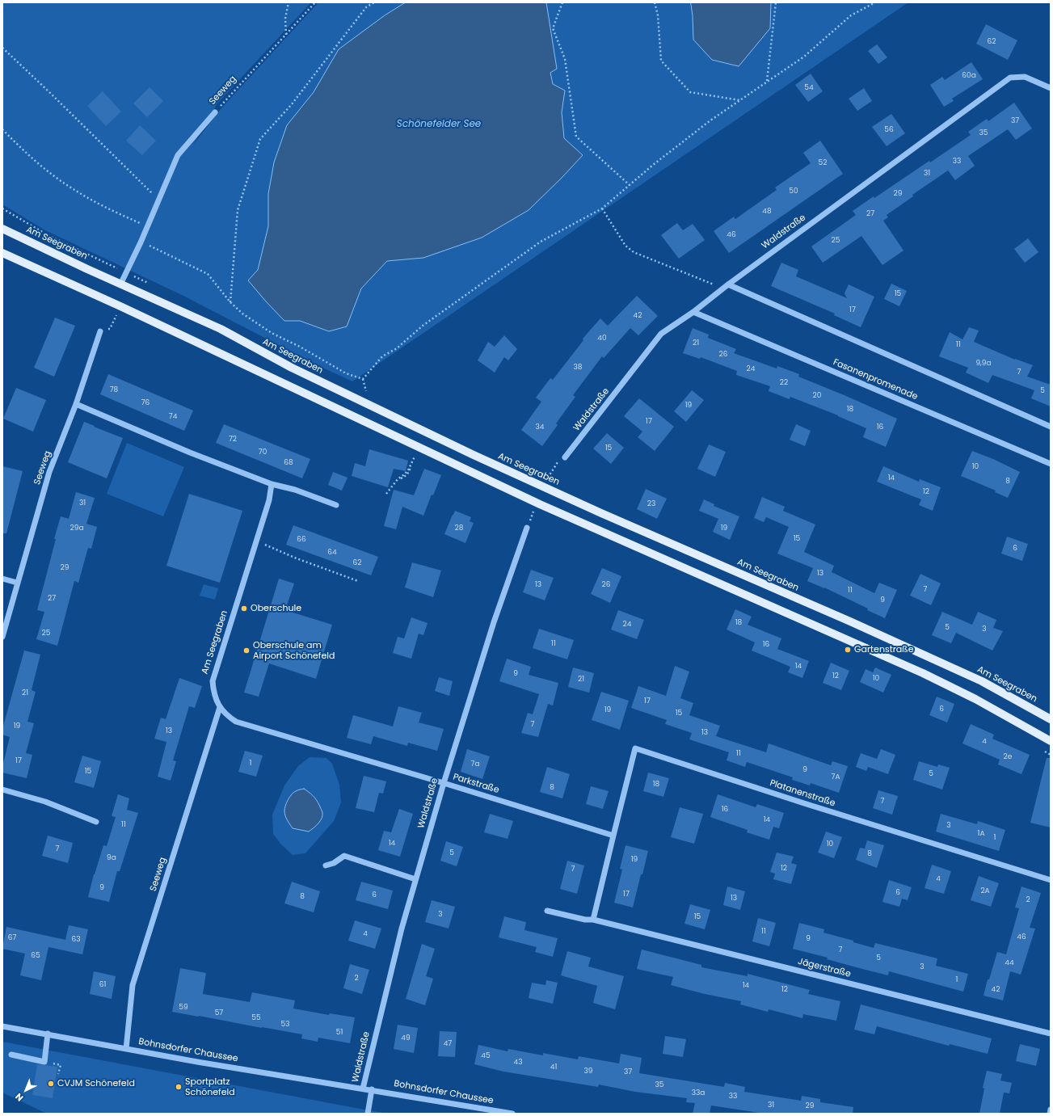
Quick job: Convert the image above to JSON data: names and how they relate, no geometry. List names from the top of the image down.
{
  "streets": {
    "main road": ["Am Seegraben"],
    "street": [
      "Seeweg",
      "Waldstraße",
      "Fasanenpromenade",
      "Parkstraße",
      "Platanenstraße",
      "Jägerstraße",
      "Bohnsdorfer Chaussee"
    ]
  },
  "crossings": [
    ["Seeweg", "Am Seegraben"],
    ["Seeweg", "Bohnsdorfer Chaussee"],
    ["Waldstraße", "Fasanenpromenade"],
    ["Waldstraße", "Parkstraße"],
    ["Waldstraße", "Bohnsdorfer Chaussee"],
    ["Am Seegraben", "Parkstraße"],
    ["Parkstraße", "Platanenstraße"]
  ],
  "water": ["Schönefelder See"],
  "places": [
    "Oberschule",
    "Gartenstraße",
    "Oberschule am Airport Schönefeld",
    "CVJM Schönefeld",
    "Sportplatz Schönefeld"
  ],
  "house_numbers": [
    "62",
    "60a",
    "54",
    "37",
    "56",
    "35",
    "33",
    "52",
    "31",
    "50",
    "29",
    "48",
    "27",
    "46",
    "25",
    "15",
    "17",
    "42",
    "40",
    "21",
    "11",
    "26",
    "9,9a",
    "38",
    "24",
    "7",
    "22",
    "78",
    "5",
    "20",
    "76",
    "19",
    "18",
    "74",
    "17",
    "34",
    "16",
    "72",
    "15",
    "70",
    "68",
    "10",
    "14",
    "8",
    "12",
    "31",
    "23",
    "29a",
    "28",
    "19",
    "15",
    "66",
    "6",
    "64",
    "62",
    "29",
    "13",
    "13",
    "26",
    "7",
    "11",
    "27",
    "9",
    "18",
    "24",
    "5",
    "3",
    "25",
    "11",
    "16",
    "14",
    "9",
    "12",
    "10",
    "21",
    "21",
    "17",
    "6",
    "19",
    "15",
    "7",
    "19",
    "13",
    "13",
    "4",
    "11",
    "2e",
    "17",
    "1",
    "7a",
    "9",
    "15",
    "5",
    "7A",
    "18",
    "8",
    "7",
    "16",
    "14",
    "11",
    "3",
    "1A",
    "1",
    "14",
    "10",
    "7",
    "5",
    "8",
    "9a",
    "19",
    "12",
    "7",
    "4",
    "9",
    "2A",
    "6",
    "17",
    "6",
    "8",
    "13",
    "2",
    "3",
    "15",
    "11",
    "4",
    "46",
    "67",
    "9",
    "63",
    "7",
    "65",
    "5",
    "44",
    "3",
    "2",
    "1",
    "61",
    "14",
    "12",
    "42",
    "59",
    "57",
    "55",
    "53",
    "51",
    "49",
    "47",
    "45",
    "43",
    "41",
    "39",
    "37",
    "35",
    "33a",
    "33",
    "31",
    "29"
  ],
  "north": "bottom left"
}
